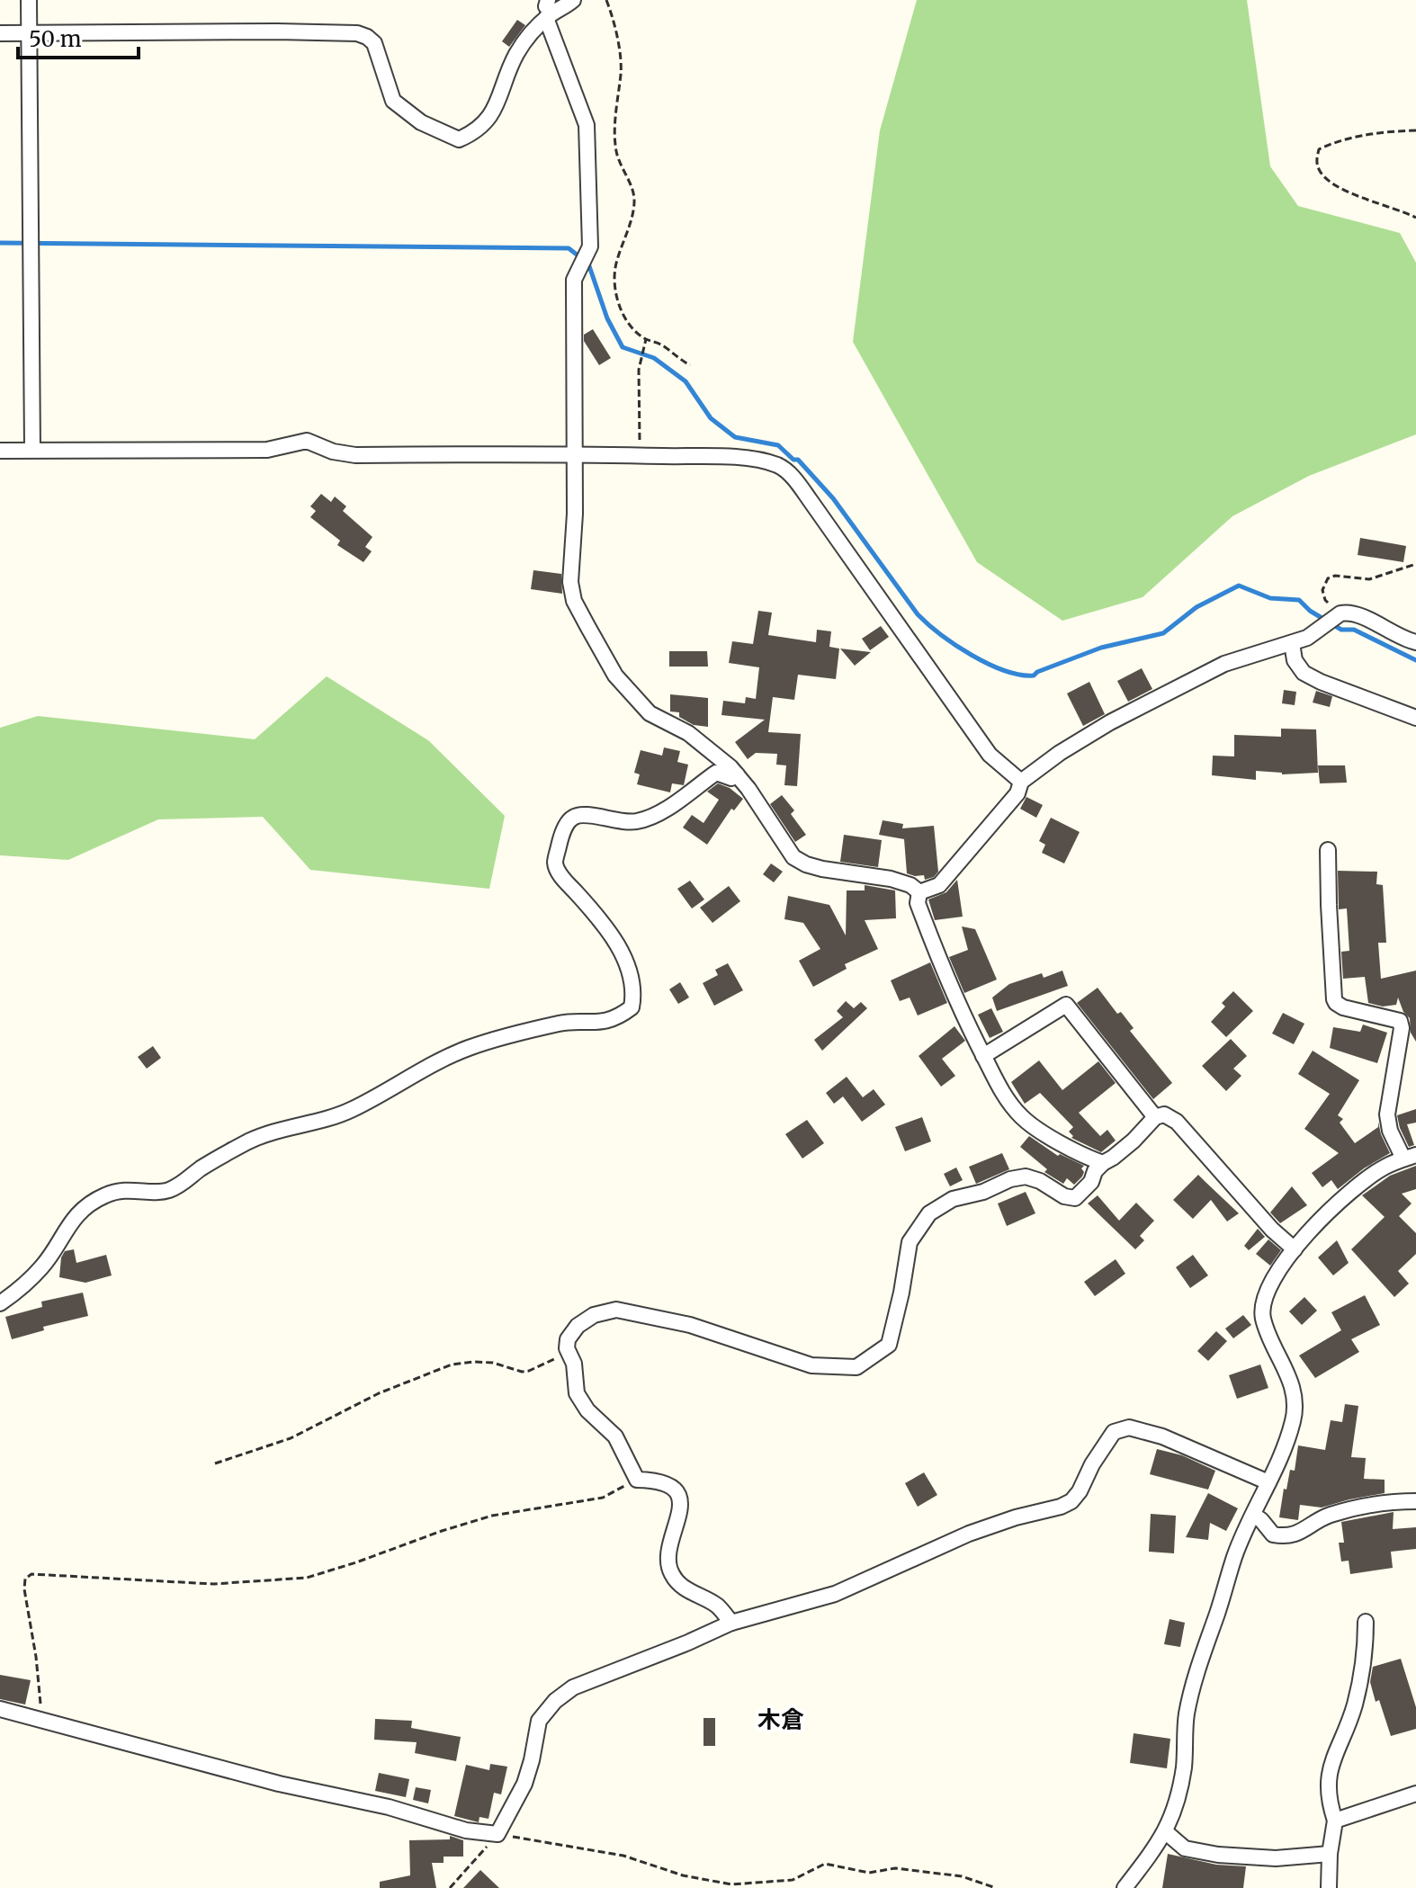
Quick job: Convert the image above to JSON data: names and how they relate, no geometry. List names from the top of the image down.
{
  "districts": ["木倉"],
  "scale_bar": "50 m"
}
